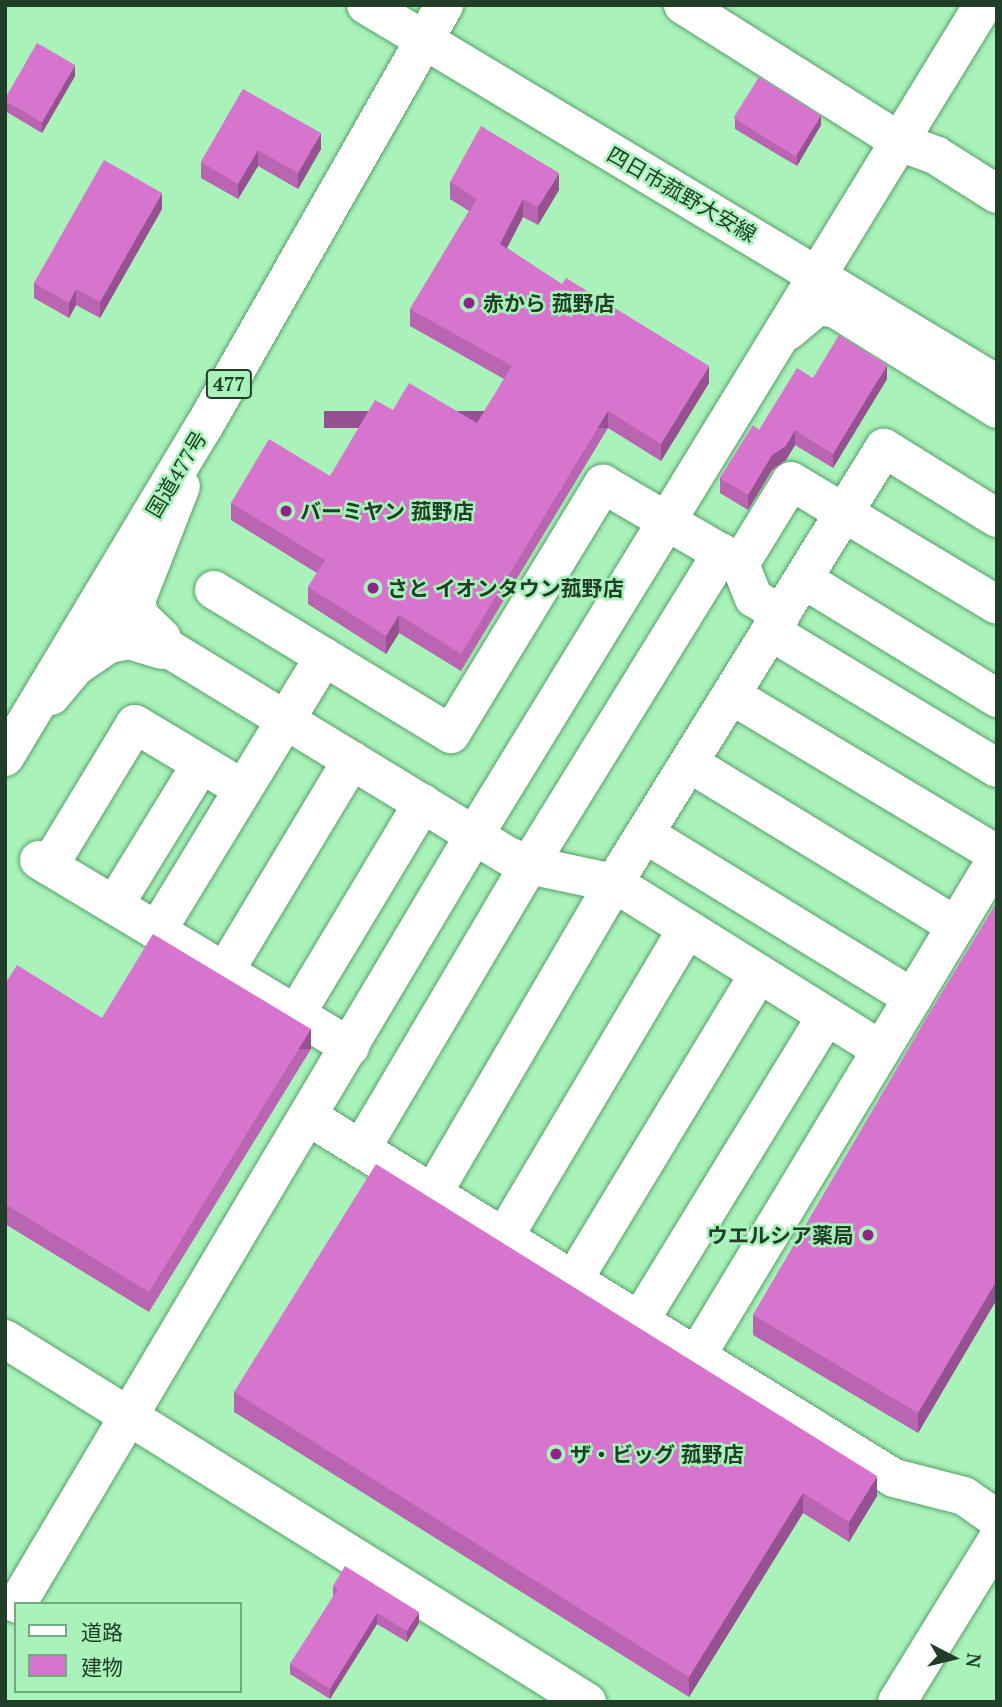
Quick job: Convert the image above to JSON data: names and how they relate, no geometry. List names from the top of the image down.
{
  "streets": {
    "main road": ["四日市菰野大安線", "477", "国道477号"]
  },
  "crossings": [
    ["四日市菰野大安線", "国道477号"]
  ],
  "places": [
    "赤から 菰野店",
    "バーミヤン 菰野店",
    "さと イオンタウン菰野店",
    "ウエルシア薬局",
    "ザ・ビッグ 菰野店"
  ],
  "legend": ["道路", "建物"],
  "north": "right"
}
